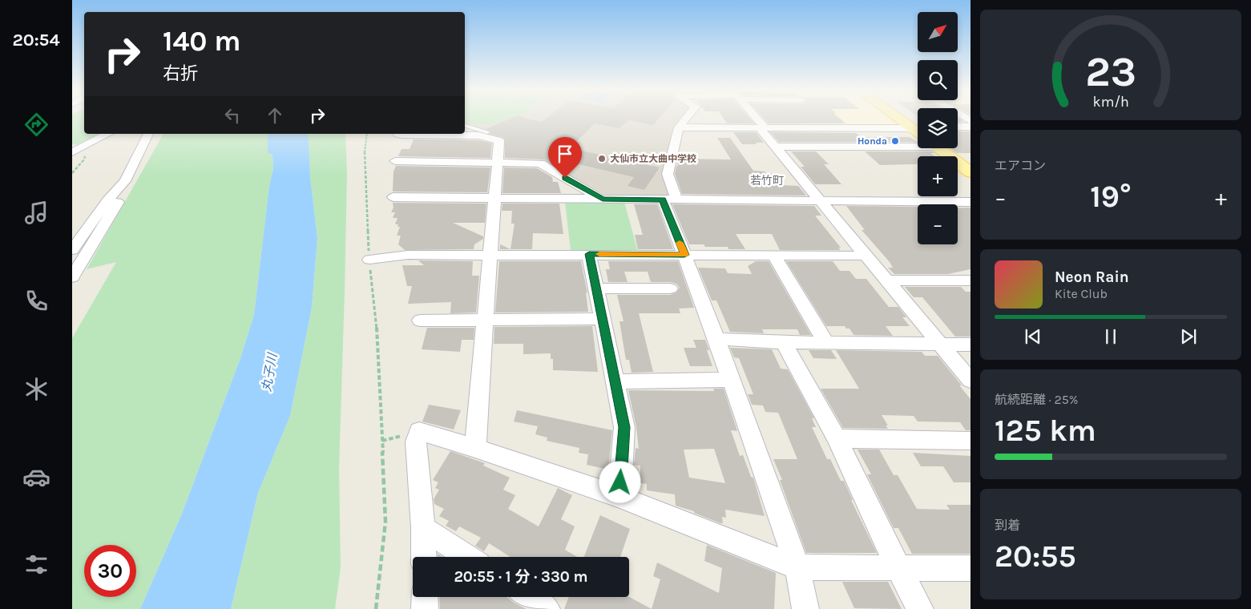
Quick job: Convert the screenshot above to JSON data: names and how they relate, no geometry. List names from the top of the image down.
{
  "districts": ["若竹町"],
  "water": ["丸子川"],
  "places": ["Honda", "大仙市立大曲中学校"],
  "north": "top right",
  "page": {
    "tabs": "20:54",
    "map_buttons": ["+", "−"],
    "turn": ["140 m", "右折"],
    "tile": [
      "エアコン",
      ["航続距離 · 25%", "125 km"],
      ["到着", "20:55"]
    ],
    "heat": ["−", "19°", "+"],
    "song": ["Neon Rain", "Kite Club"],
    "limit": "30",
    "trip": "20:55 · 1 分 · 330 m",
    "gauge": ["23", "km/h"]
  }
}
